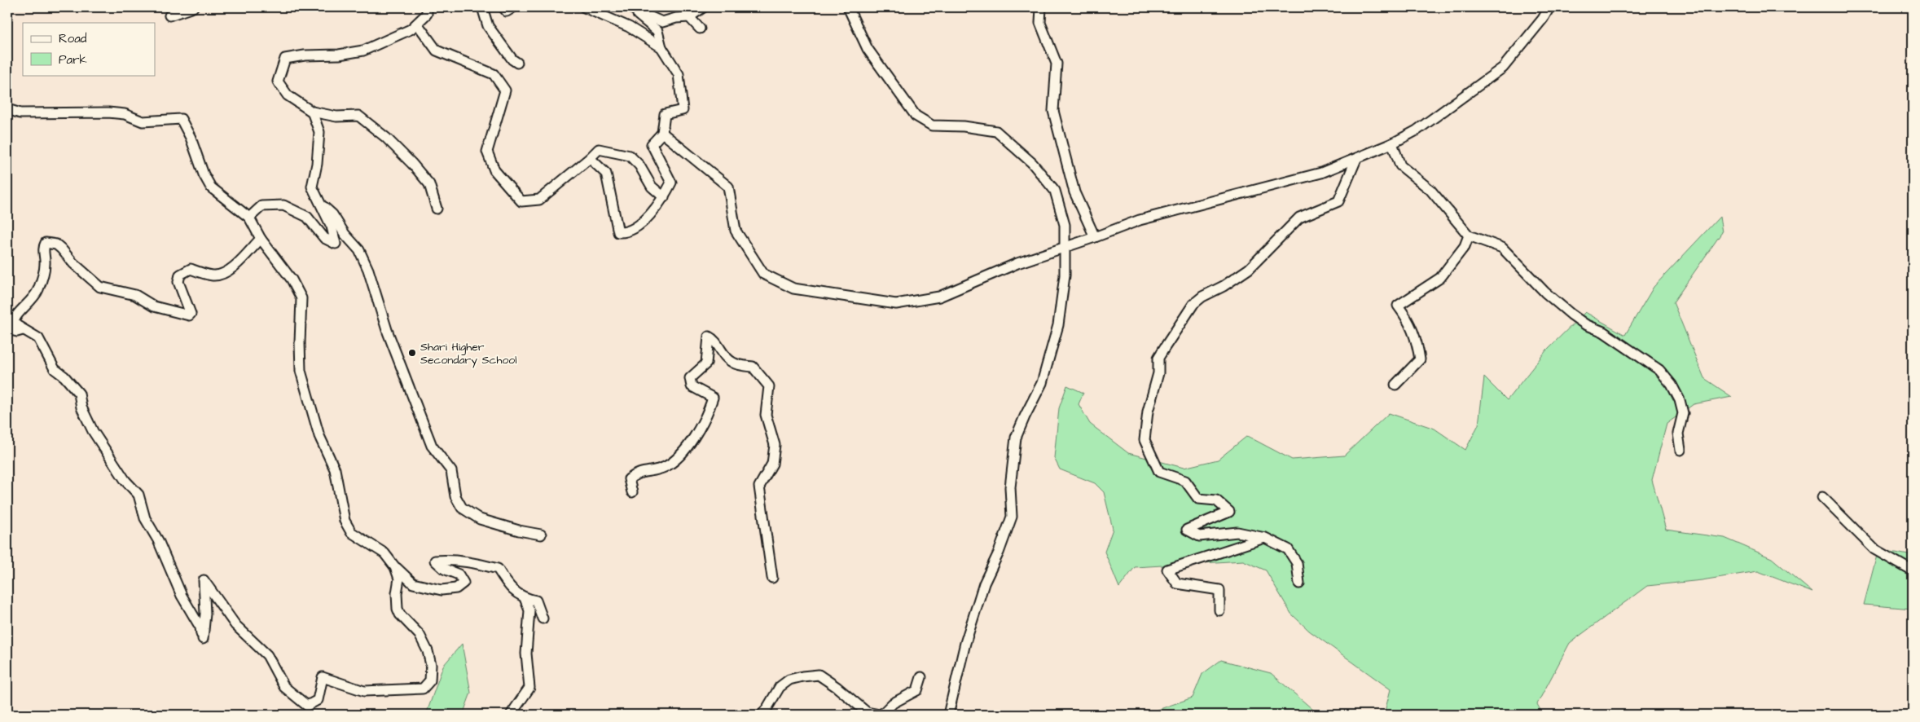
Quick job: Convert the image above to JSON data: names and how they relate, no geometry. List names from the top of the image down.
{
  "places": ["Shari Higher Secondary School"],
  "legend": ["Road", "Park"]
}
